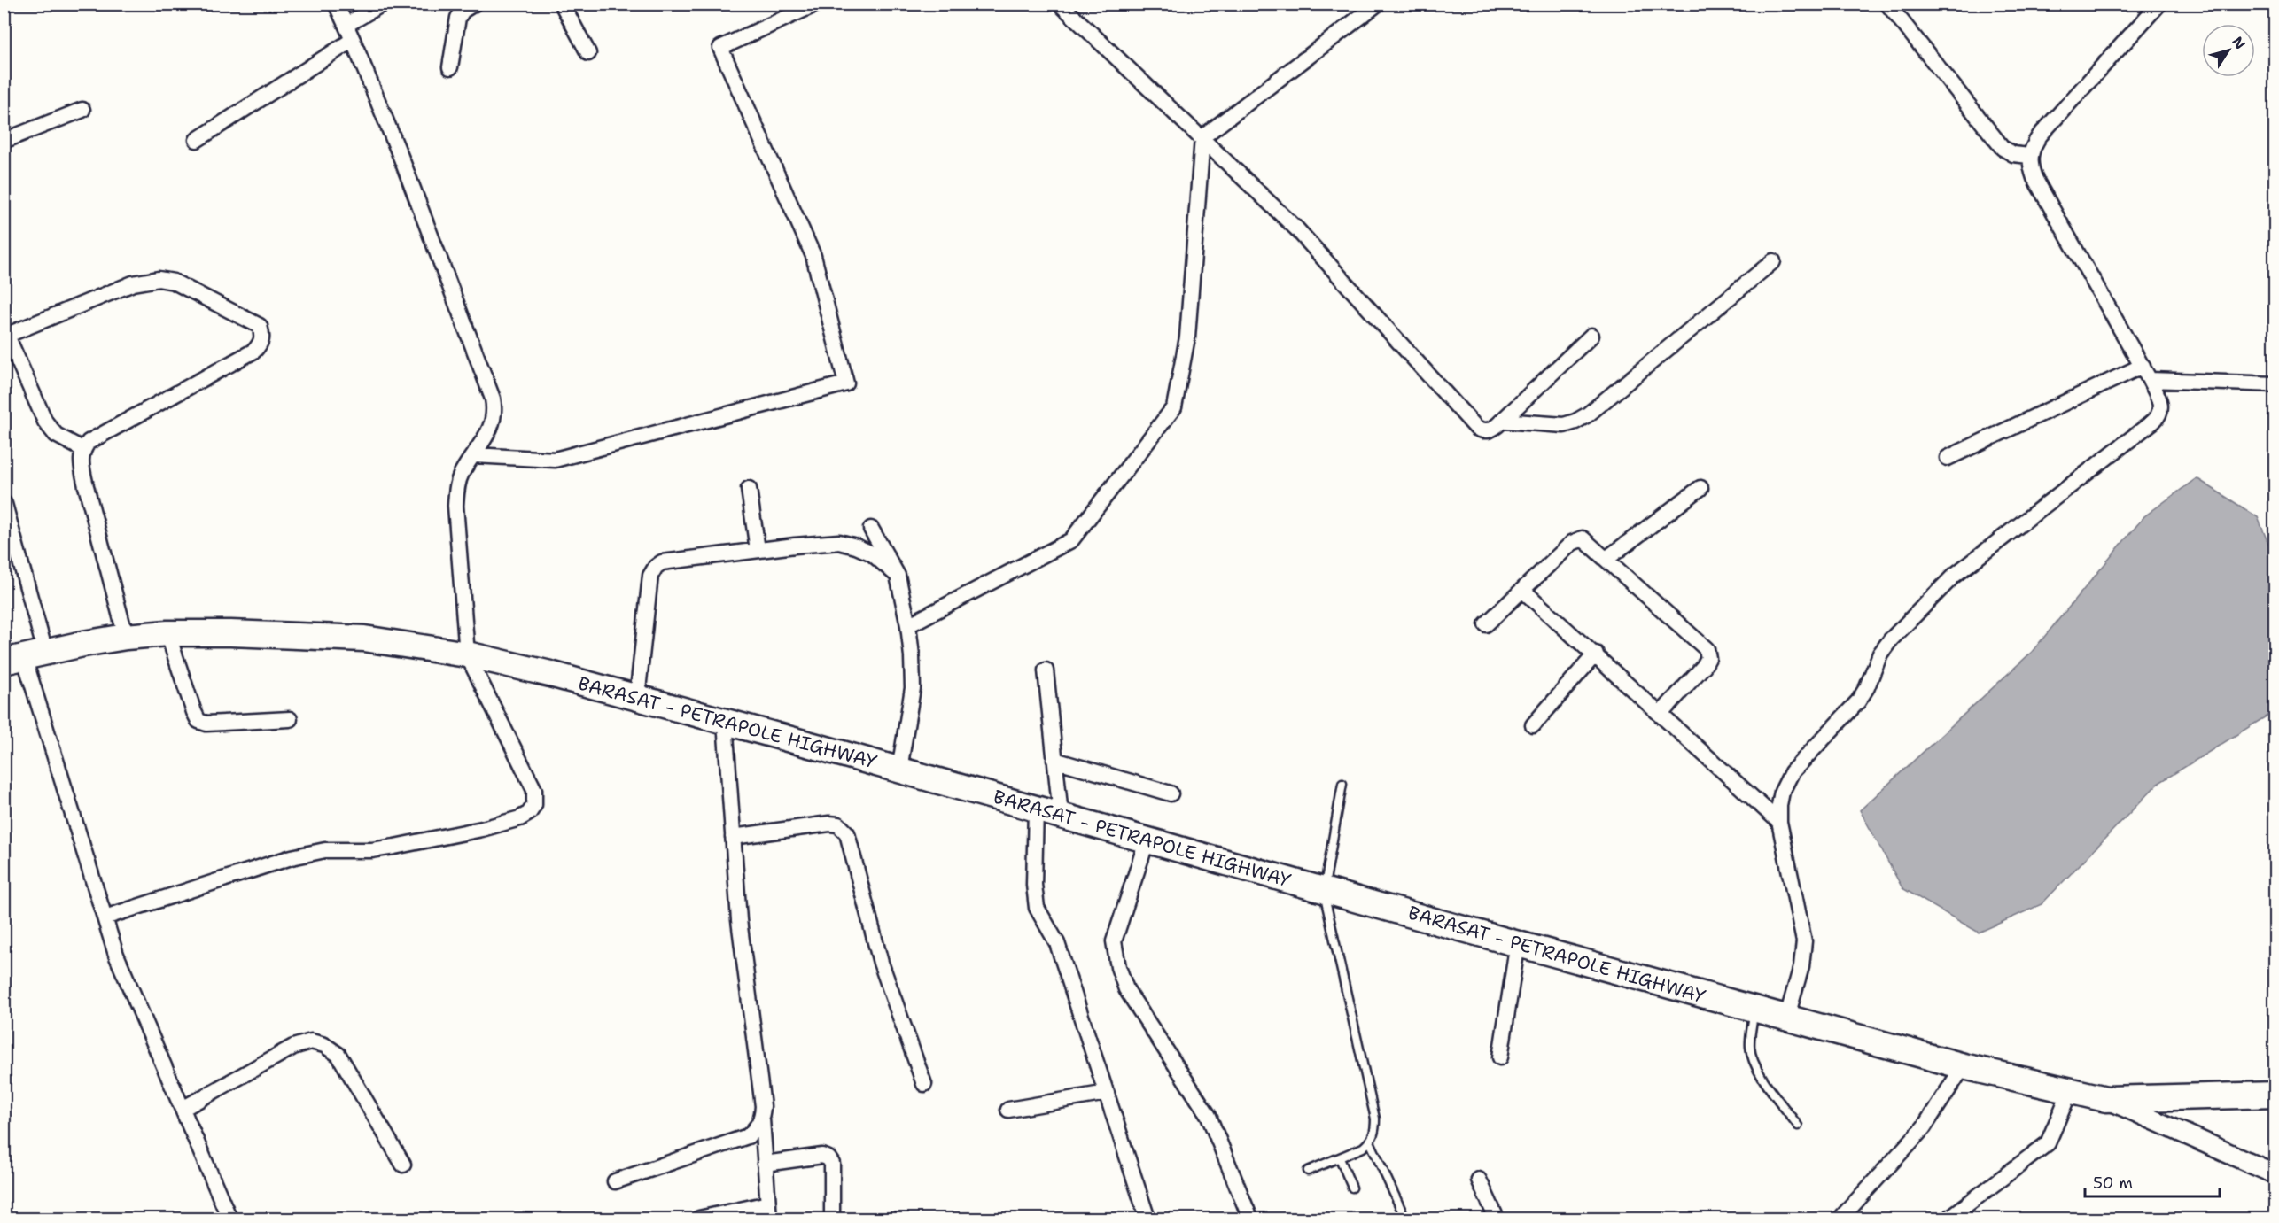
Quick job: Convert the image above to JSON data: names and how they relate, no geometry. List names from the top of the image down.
{
  "streets": {
    "highway": ["BARASAT - PETRAPOLE HIGHWAY"]
  },
  "scale_bar": "50 m",
  "north": "top right"
}
